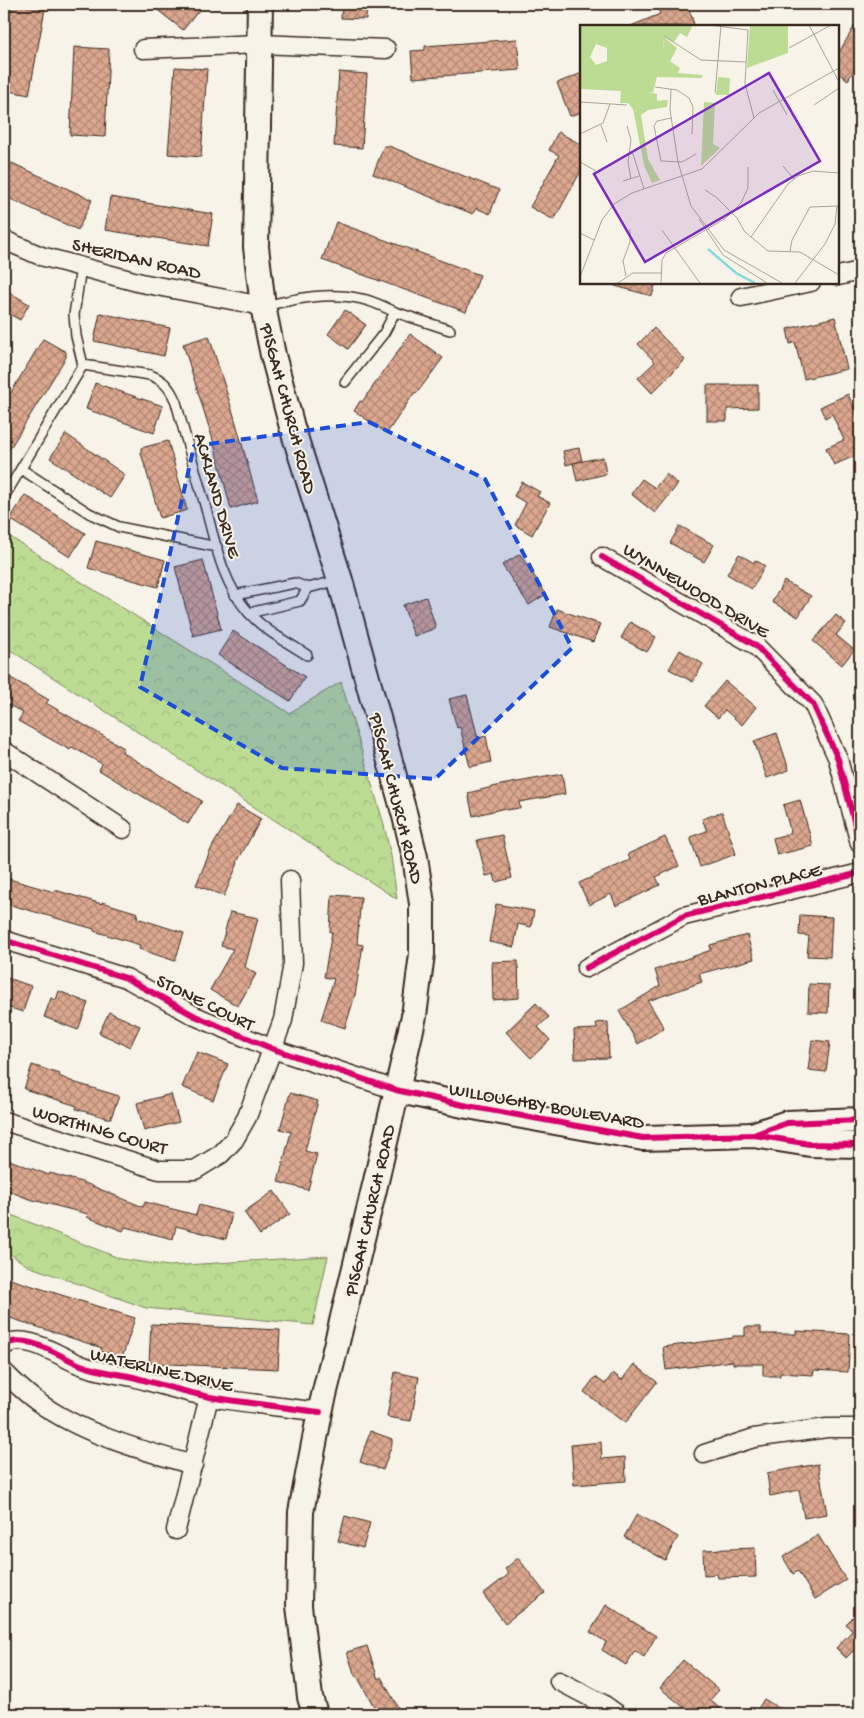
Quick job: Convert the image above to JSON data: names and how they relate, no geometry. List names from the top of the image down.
{
  "streets": {
    "main road": ["PISGAH CHURCH ROAD", "WILLOUGHBY BOULEVARD"],
    "street": [
      "SHERIDAN ROAD",
      "WYNNEWOOD DRIVE",
      "BLANTON PLACE",
      "STONE COURT",
      "WORTHING COURT",
      "WATERLINE DRIVE"
    ],
    "lane": ["ACKLAND DRIVE"]
  },
  "crossings": [
    ["SHERIDAN ROAD", "PISGAH CHURCH ROAD"],
    ["PISGAH CHURCH ROAD", "STONE COURT"],
    ["PISGAH CHURCH ROAD", "WILLOUGHBY BOULEVARD"],
    ["PISGAH CHURCH ROAD", "WATERLINE DRIVE"],
    ["STONE COURT", "WILLOUGHBY BOULEVARD"],
    ["STONE COURT", "WORTHING COURT"]
  ]
}
